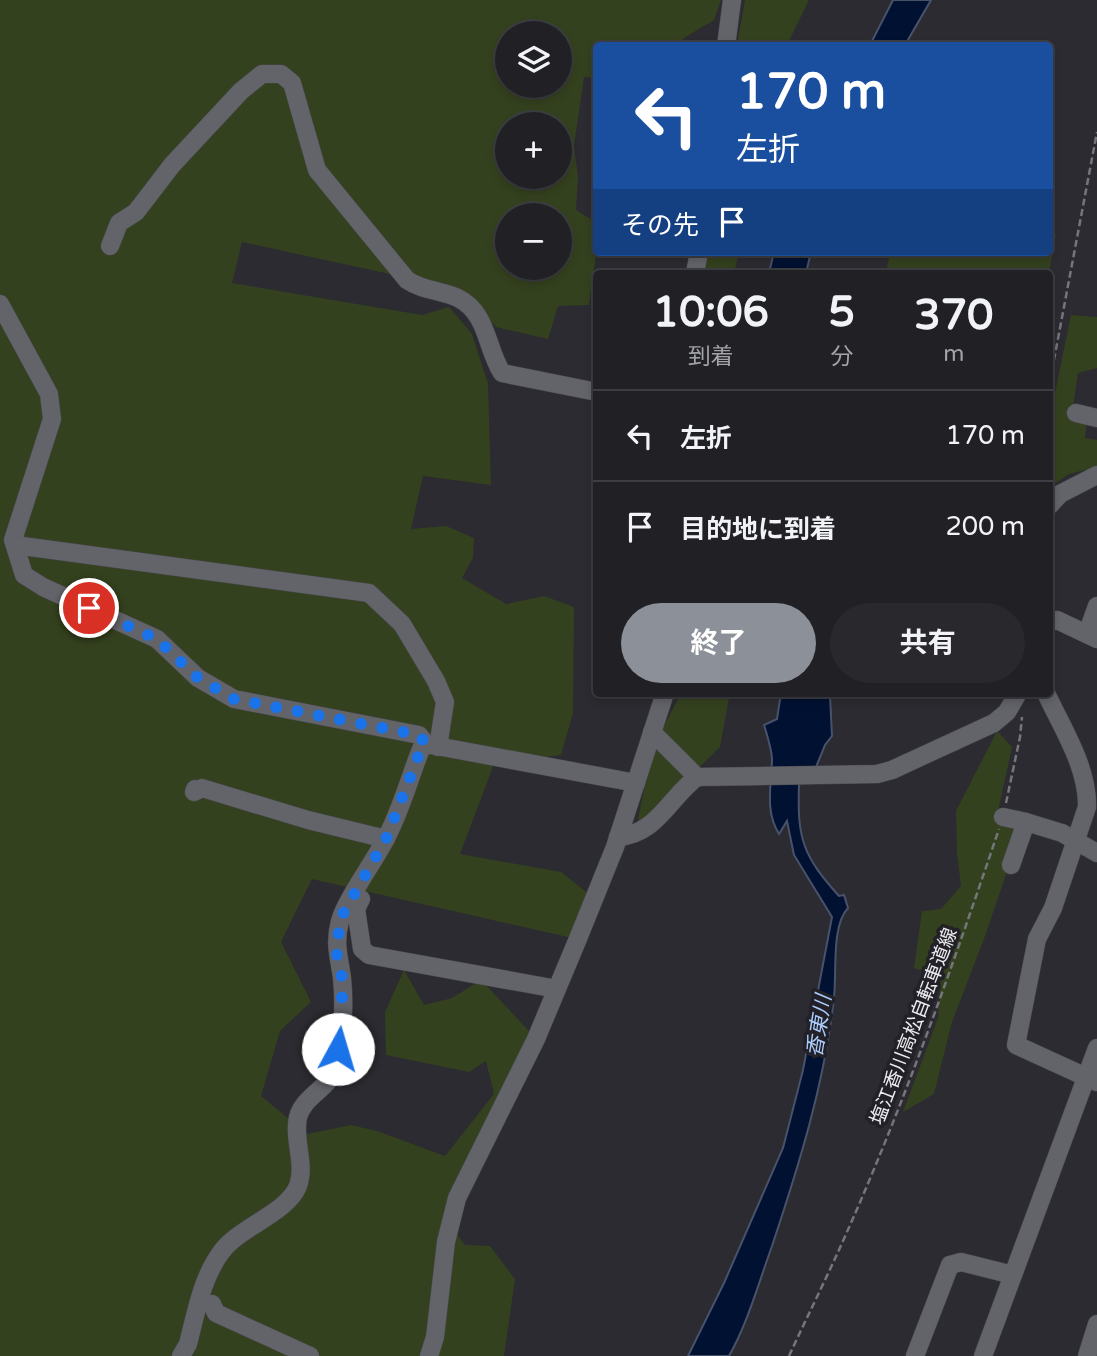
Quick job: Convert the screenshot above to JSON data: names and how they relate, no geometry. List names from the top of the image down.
{
  "streets": {
    "path": ["塩江香川高松自転車道線"]
  },
  "water": ["香東川"],
  "page": {
    "map_buttons": ["+", "−"],
    "turn": ["170 m", "左折"],
    "then": "その先",
    "eta": [
      "10:06",
      "到着",
      "5",
      "分",
      "370",
      "m"
    ],
    "list": [
      {
        "name": "左折",
        "value": "170 m"
      },
      {
        "name": "目的地に到着",
        "value": "200 m"
      }
    ],
    "buttons": ["終了", "共有"]
  }
}
